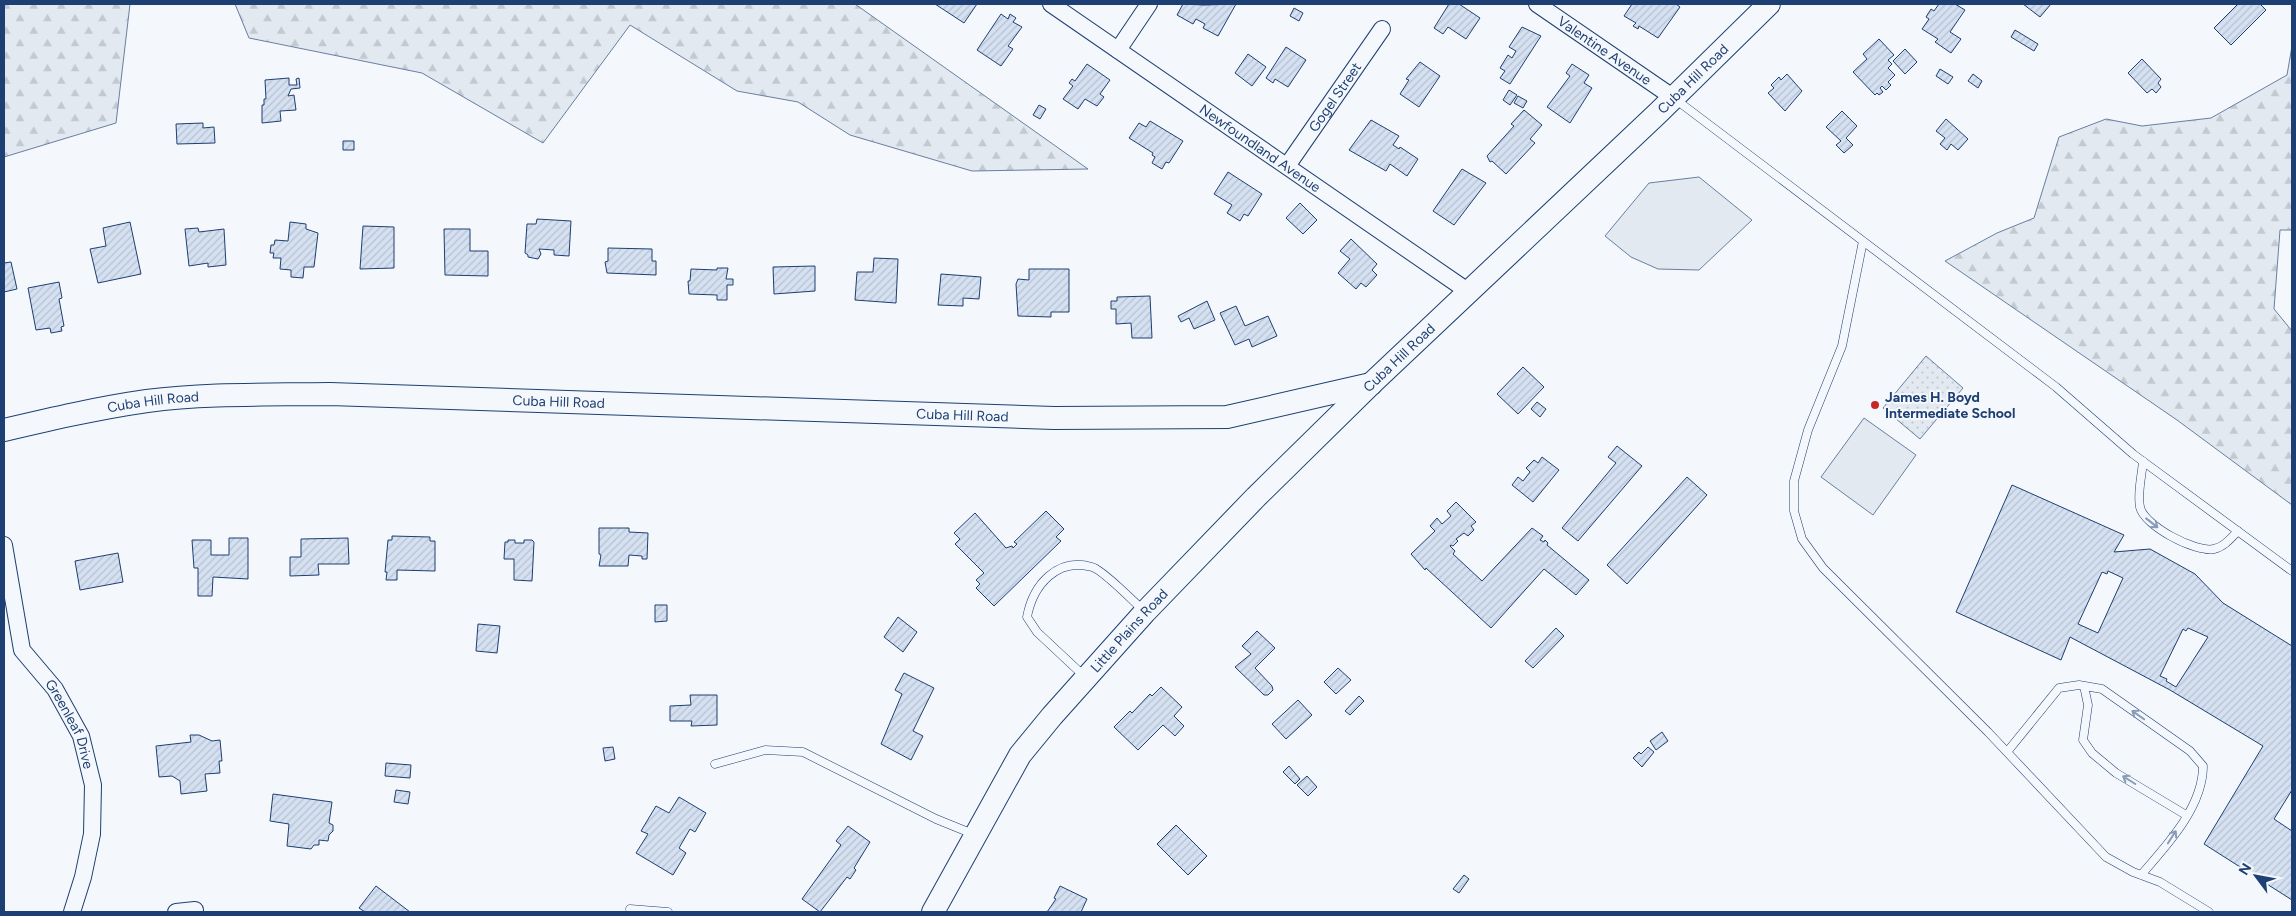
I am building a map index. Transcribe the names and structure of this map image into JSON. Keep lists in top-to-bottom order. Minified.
{"streets":{"main road":["Cuba Hill Road","Little Plains Road"],"street":["Valentine Avenue","Gogel Street","Newfoundland Avenue","Greenleaf Drive"]},"crossings":[["Valentine Avenue","Cuba Hill Road"],["Cuba Hill Road","Newfoundland Avenue"],["Cuba Hill Road","Little Plains Road"],["Gogel Street","Newfoundland Avenue"]],"places":["James H. Boyd Intermediate School"],"north":"top left"}
